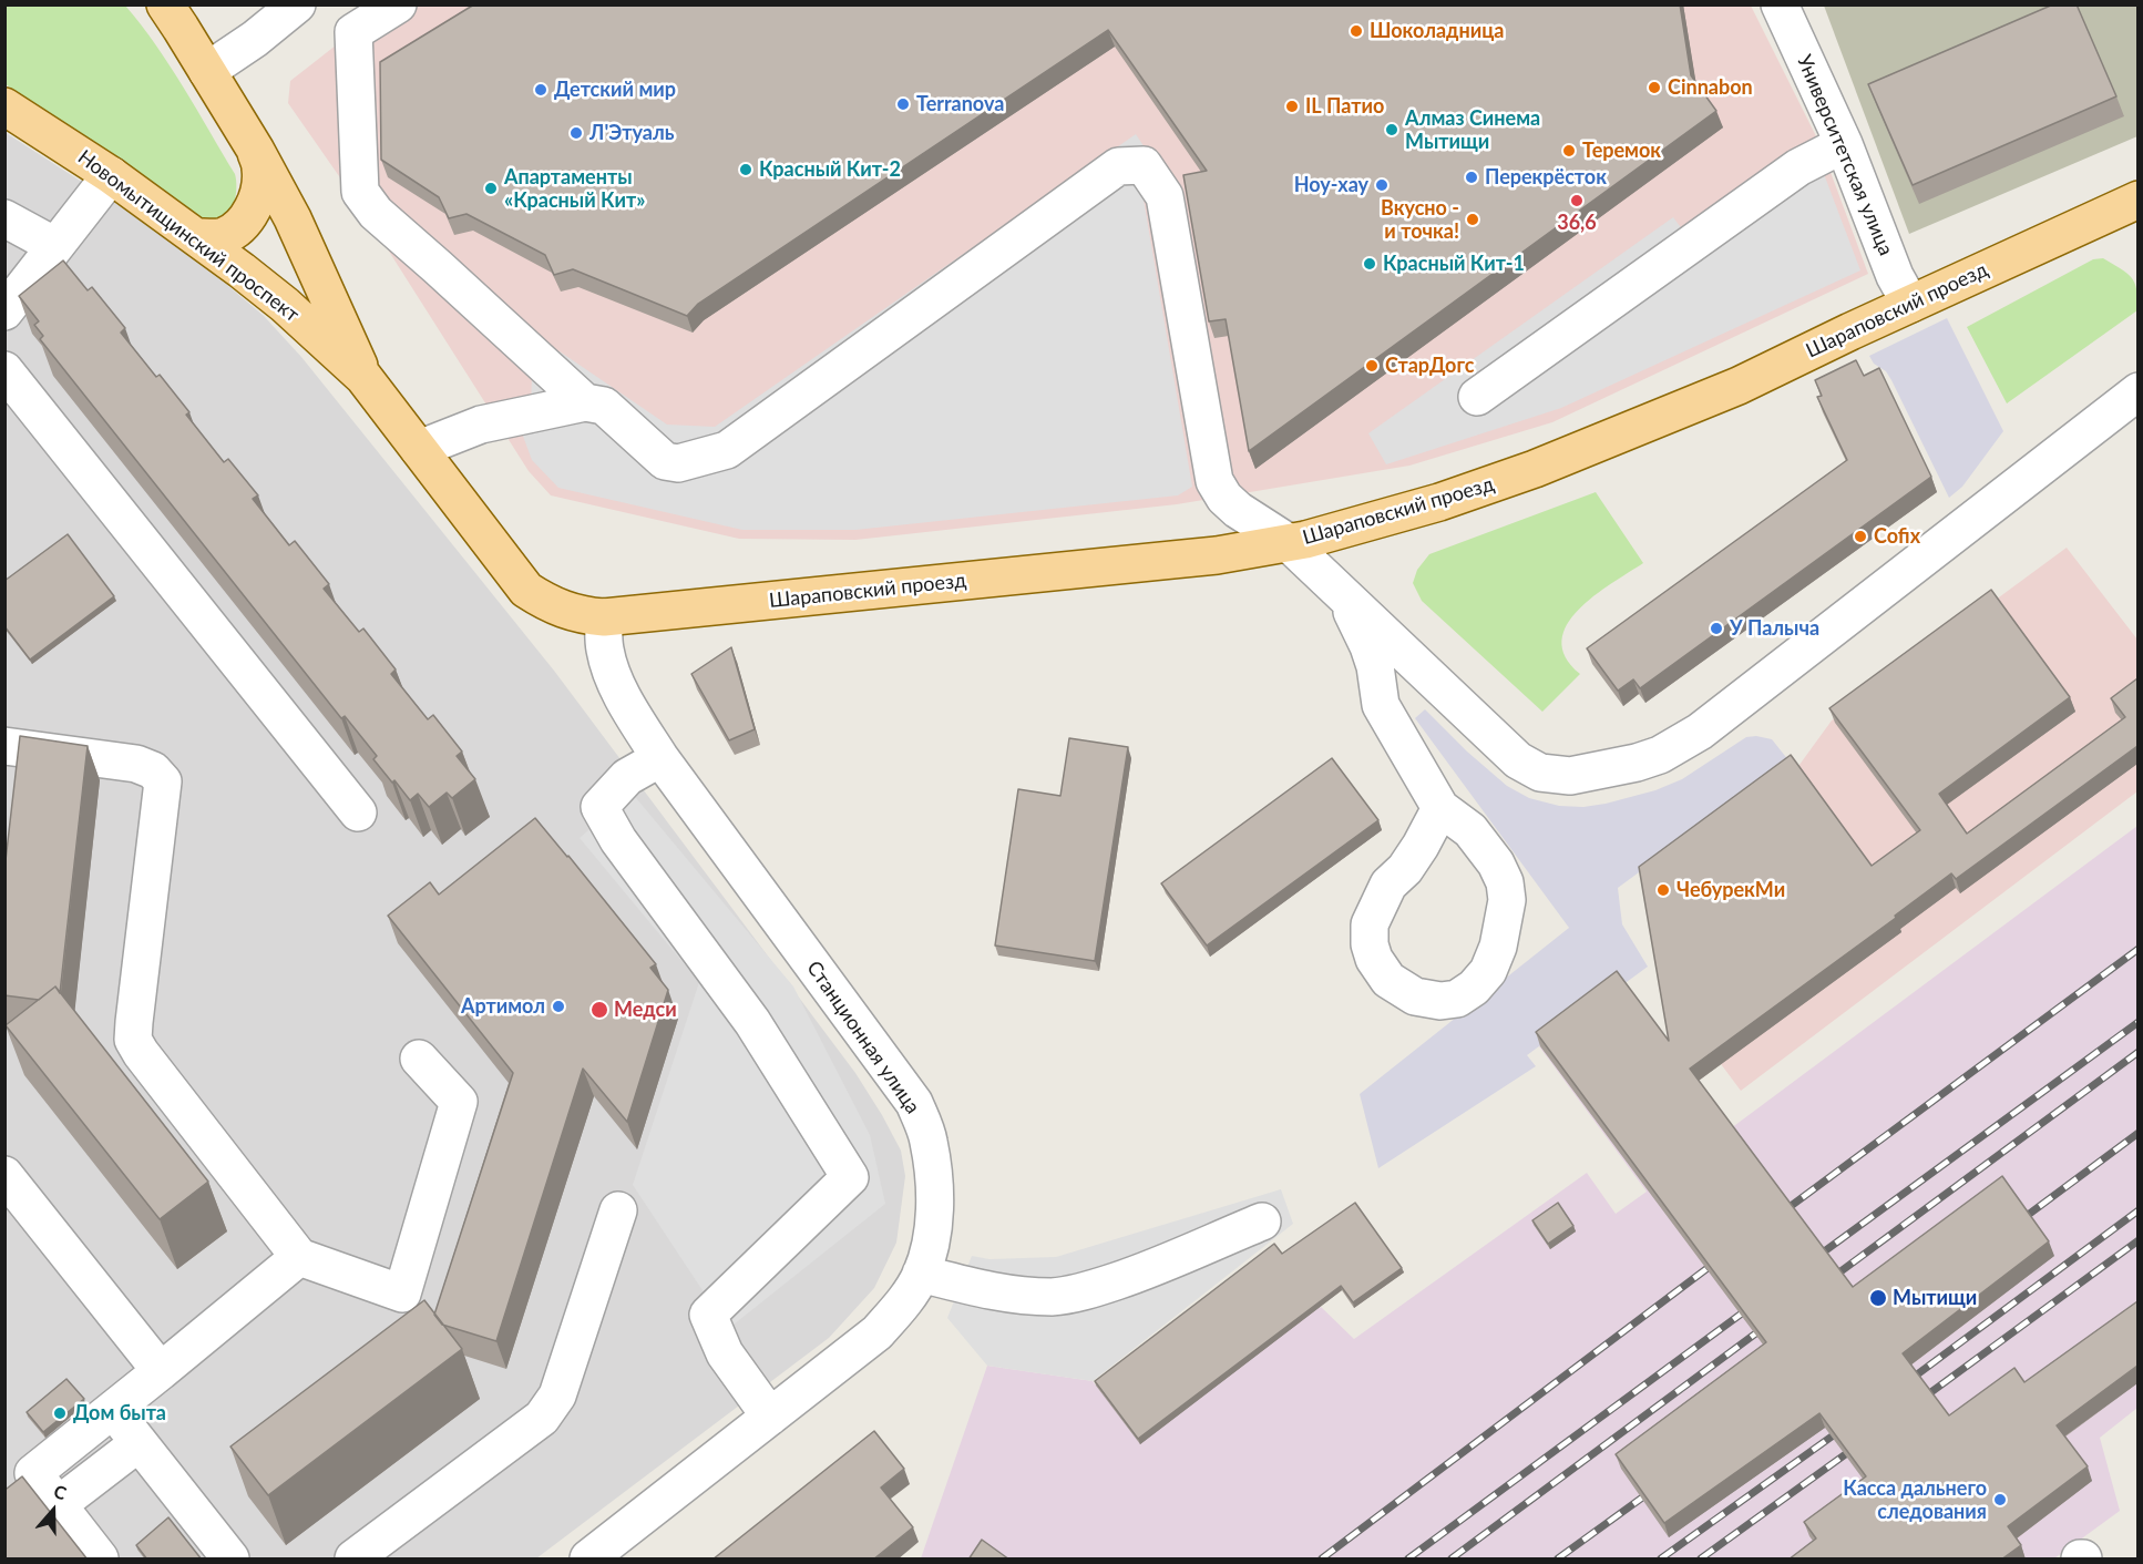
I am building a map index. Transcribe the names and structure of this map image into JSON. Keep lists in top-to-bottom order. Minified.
{"streets":{"main road":["Новомытищинский проспект","Шараповский проезд"],"street":["Университетская улица","Станционная улица"]},"crossings":[["Университетская улица","Шараповский проезд"],["Новомытищинский проспект","Шараповский проезд"],["Новомытищинский проспект","Станционная улица"],["Шараповский проезд","Станционная улица"]],"places":["Шоколадница","Cinnabon","Детский мир","Terranova","IL Патио","Алмаз Синема Мытищи","Л'Этуаль","Теремок","Красный Кит-2","Перекрёсток","Ноу-хау","Апартаменты «Красный Кит»","36,6","Вкусно - и точка!","Красный Кит-1","СтарДогс","Cofix","У Палыча","ЧебурекМи","Артимол","Медси","Мытищи","Дом быта","Касса дальнего следования"],"north":"top"}
